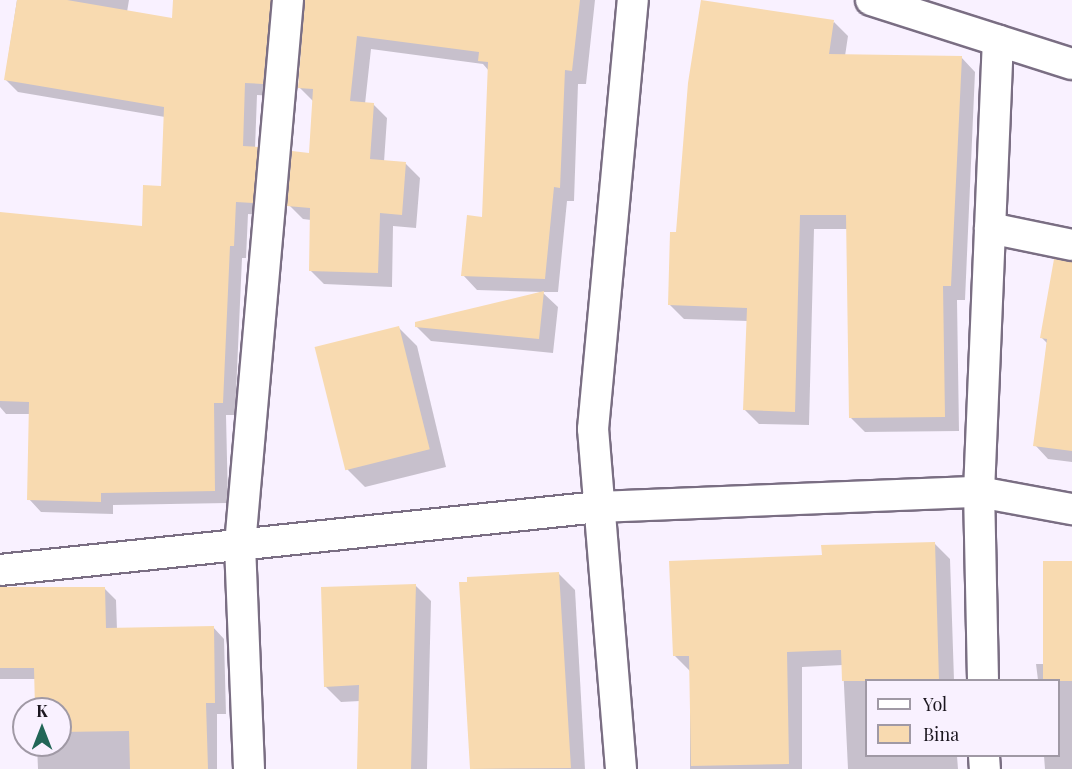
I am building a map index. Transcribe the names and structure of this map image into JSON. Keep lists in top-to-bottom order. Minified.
{"legend":["Yol","Bina"],"north":"top"}
